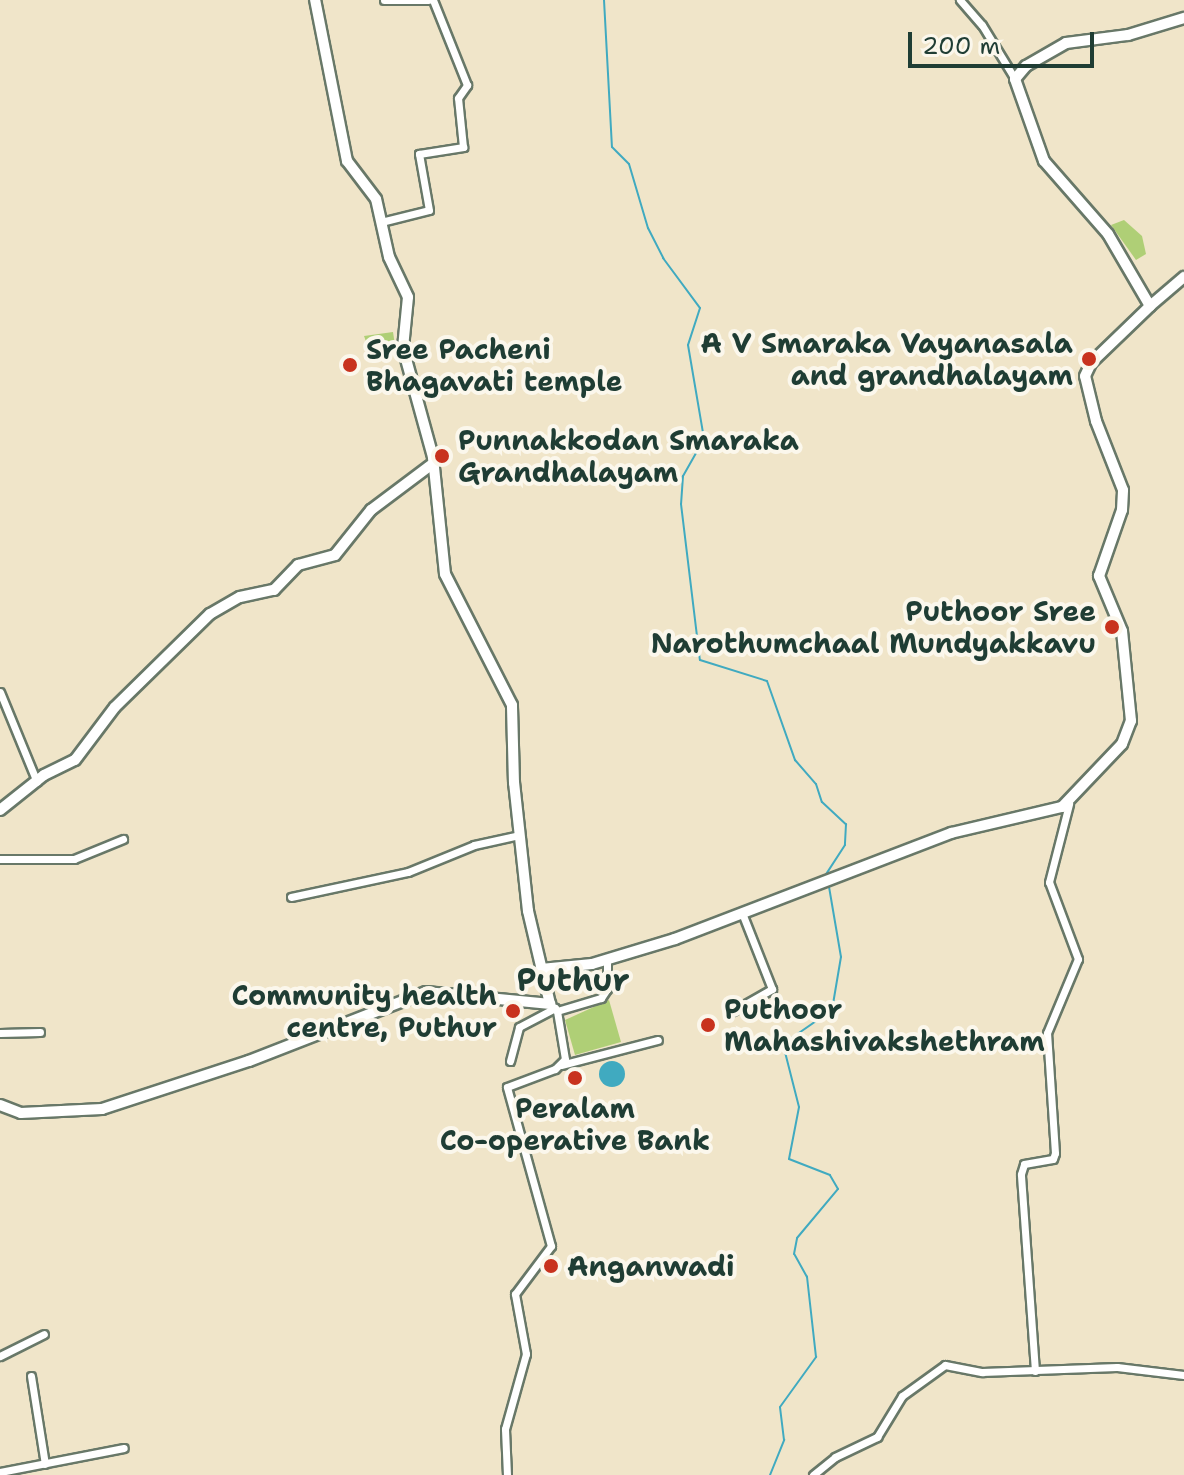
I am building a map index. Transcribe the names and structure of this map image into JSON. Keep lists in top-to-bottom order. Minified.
{"districts":["Puthur"],"places":["A V Smaraka Vayanasala and grandhalayam","Sree Pacheni Bhagavati temple","Punnakkodan Smaraka Grandhalayam","Puthoor Sree Narothumchaal Mundyakkavu","Community health centre, Puthur","Puthoor Mahashivakshethram","Peralam Co-operative Bank","Anganwadi"],"scale_bar":"200 m"}
